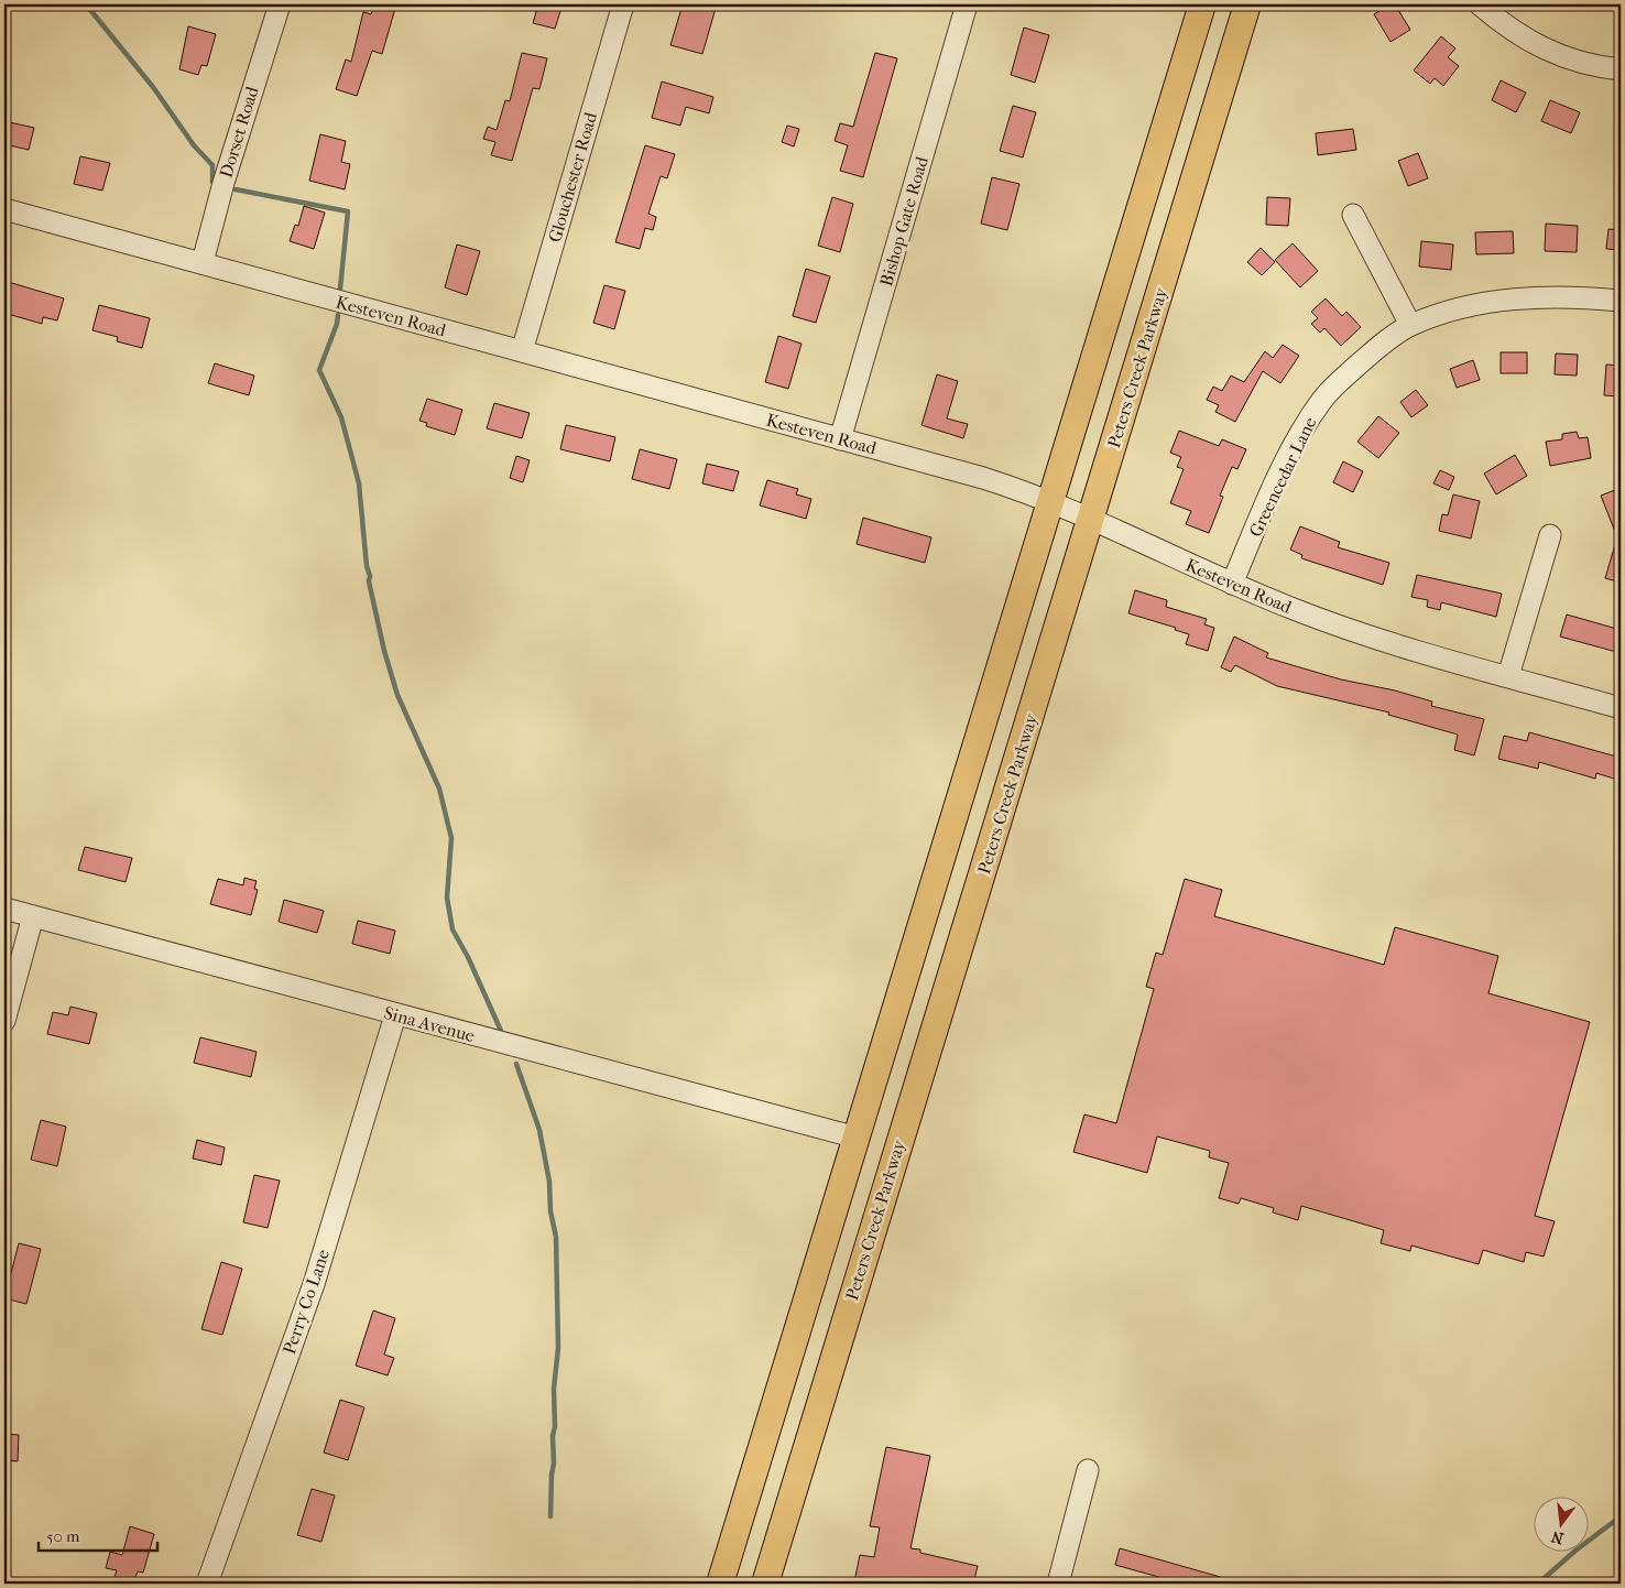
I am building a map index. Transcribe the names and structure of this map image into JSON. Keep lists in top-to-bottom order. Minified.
{"streets":{"main road":["Peters Creek Parkway"],"street":["Dorset Road","Glouchester Road","Bishop Gate Road","Kesteven Road","Greencedar Lane","Sina Avenue","Perry Co Lane"]},"crossings":[["Dorset Road","Kesteven Road"],["Glouchester Road","Kesteven Road"],["Bishop Gate Road","Kesteven Road"],["Kesteven Road","Peters Creek Parkway"],["Kesteven Road","Greencedar Lane"],["Sina Avenue","Perry Co Lane"]],"scale_bar":"50 m","north":"bottom"}
